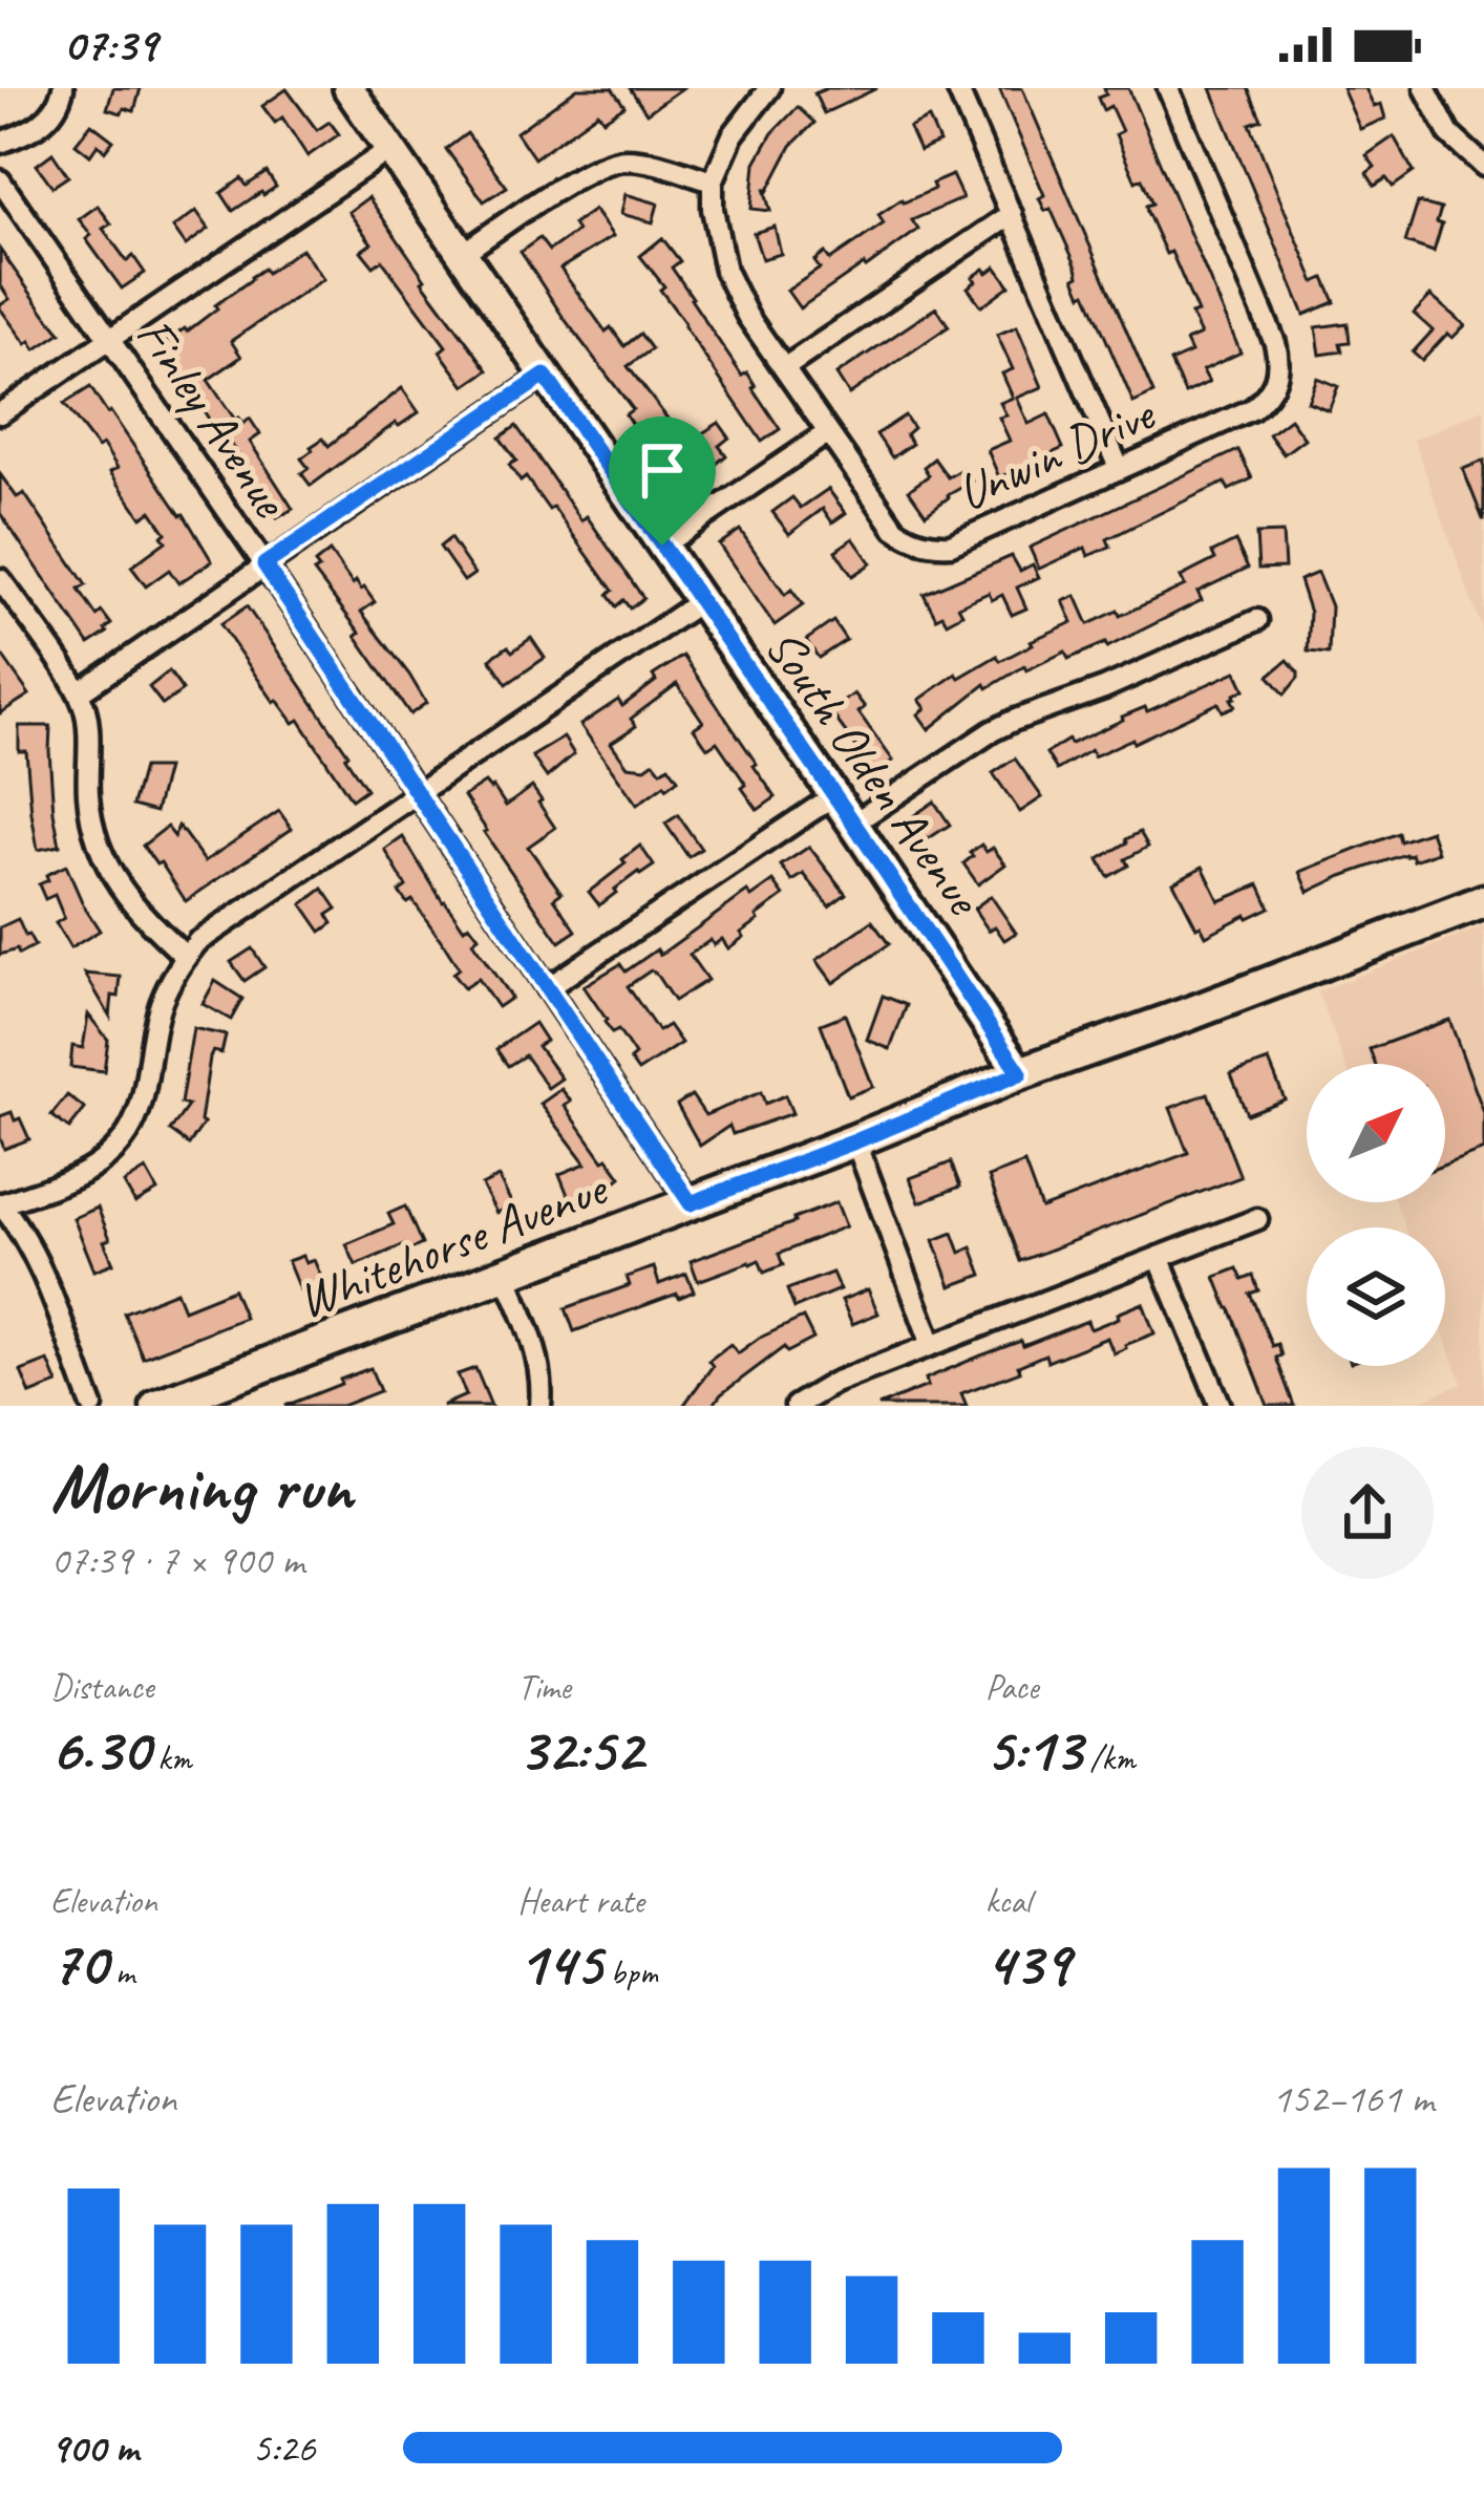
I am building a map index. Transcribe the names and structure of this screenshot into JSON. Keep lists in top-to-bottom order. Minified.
{"streets":{"main road":["South Olden Avenue","Whitehorse Avenue"],"street":["Finley Avenue","Unwin Drive"]},"crossings":[["Finley Avenue","Whitehorse Avenue"],["South Olden Avenue","Whitehorse Avenue"]],"north":"top right","page":{"status":"07:39","heading":["Morning run","07:39 · 7 × 900 m"],"stats":[["Distance","6.30 km"],["Time","32:52"],["Pace","5:13 /km"],["Elevation","70 m"],["Heart rate","145 bpm"],["kcal","439"]],"chart":["Elevation","152–161 m"],"list":[{"name":"900 m","note":"5:26"}]}}
